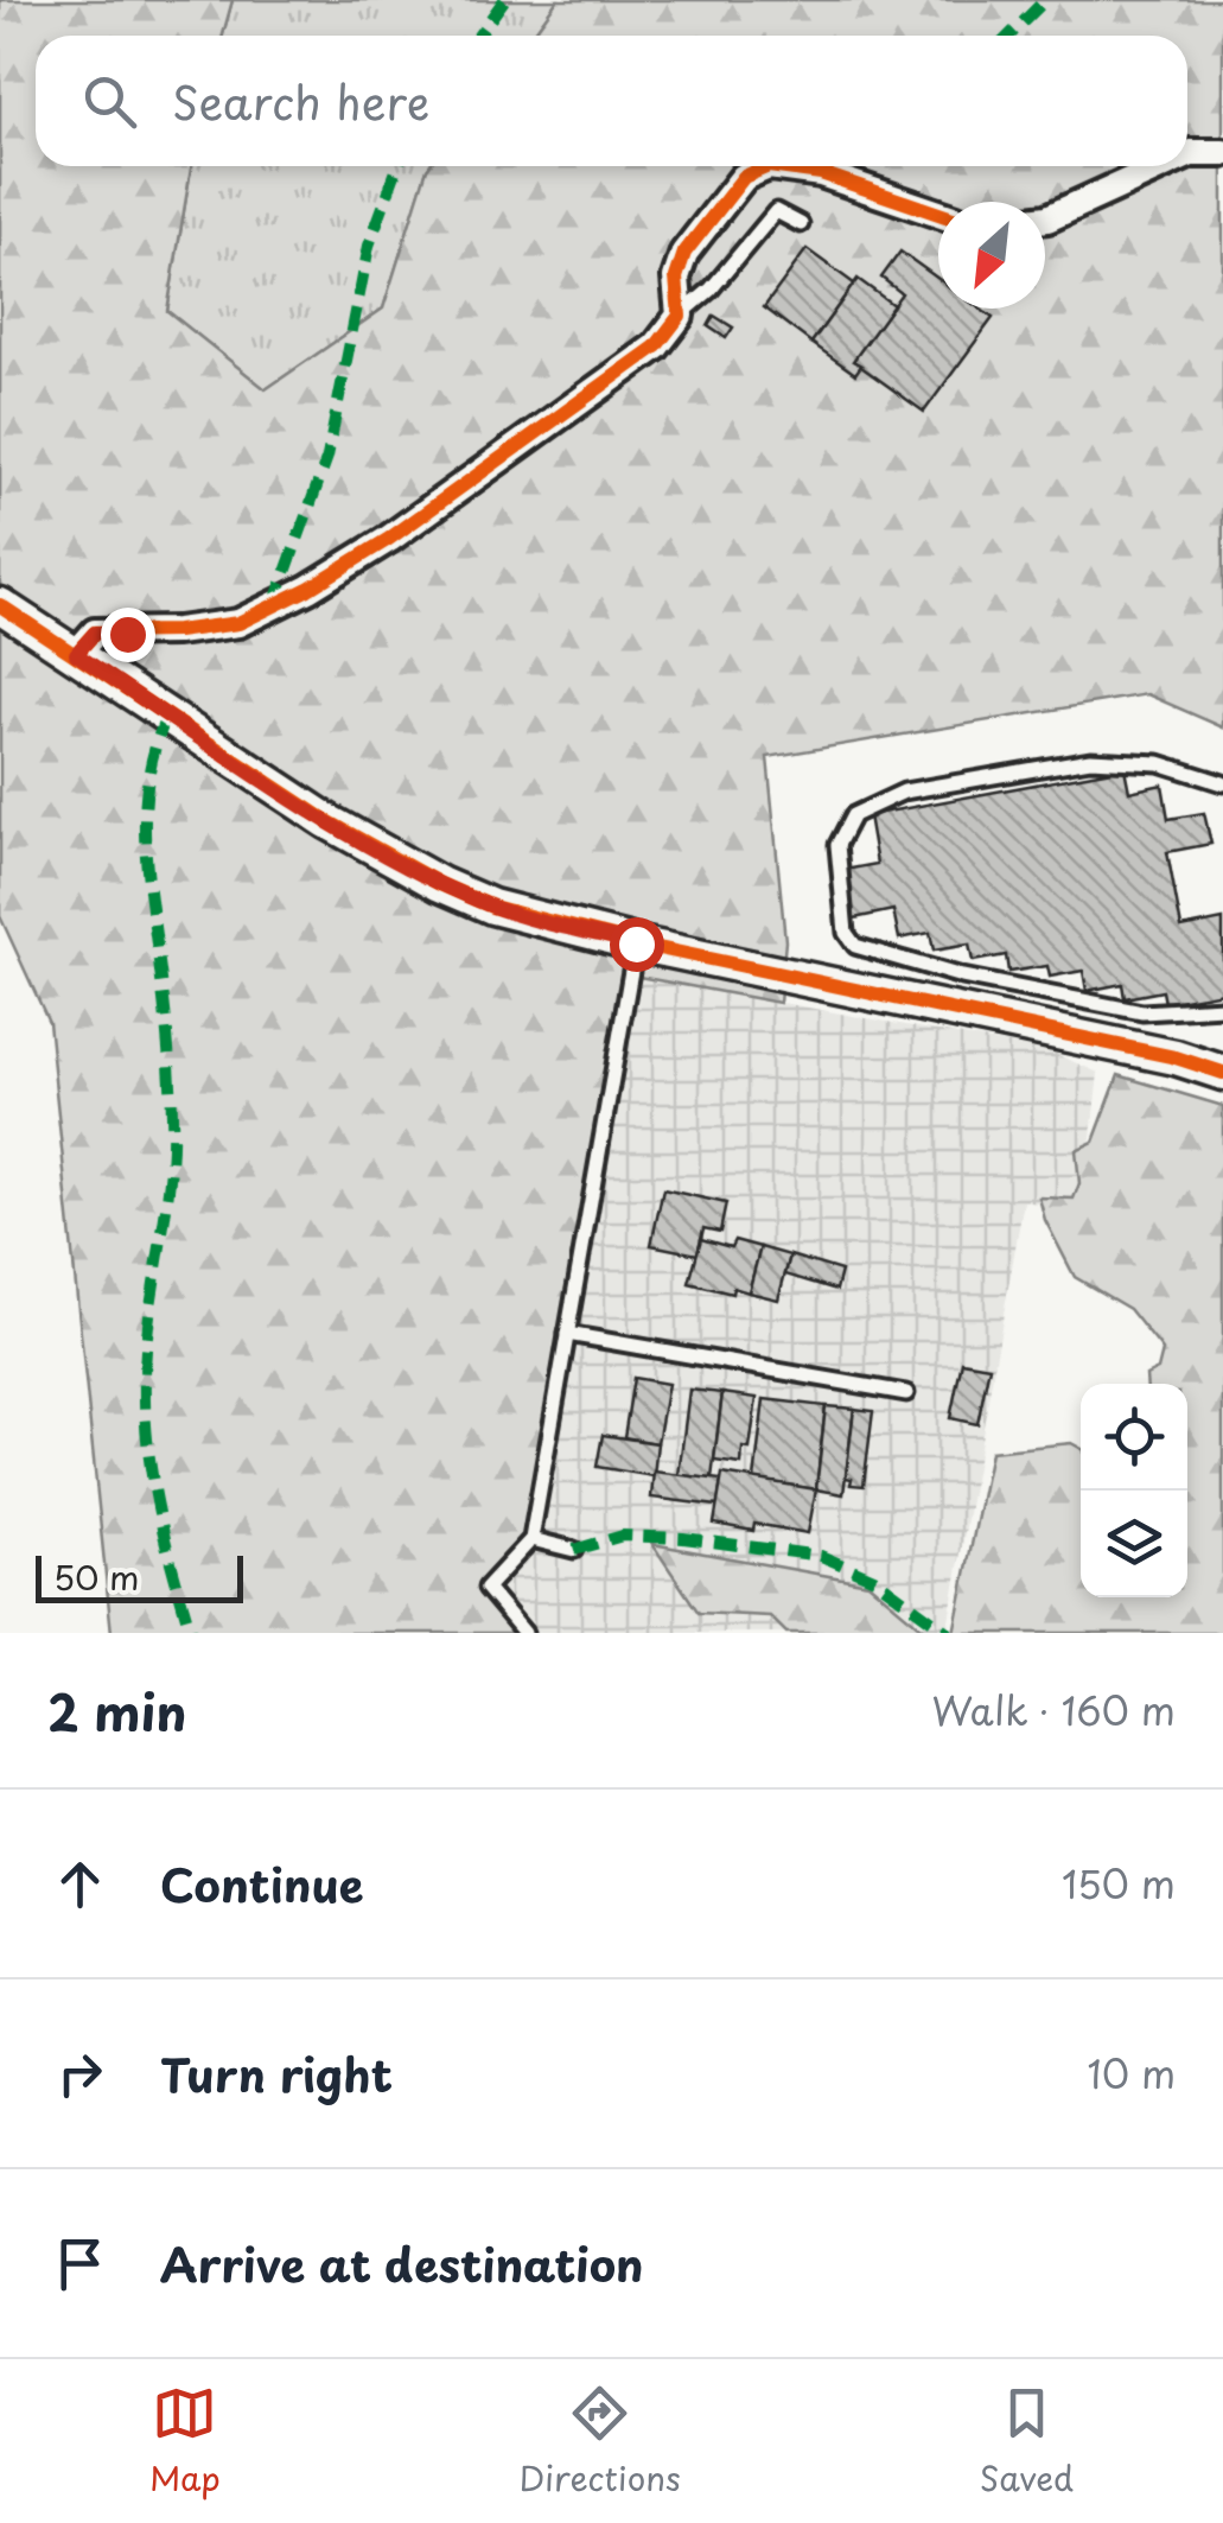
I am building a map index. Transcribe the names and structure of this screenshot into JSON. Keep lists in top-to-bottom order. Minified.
{"scale_bar":"50 m","north":"bottom left","page":{"search":"Search here","scale":"50 m","heading":["2 min","Walk · 160 m"],"list":[["Continue","150 m"],["Turn right","10 m"],"Arrive at destination"],"nav":["Map","Directions","Saved"]}}
